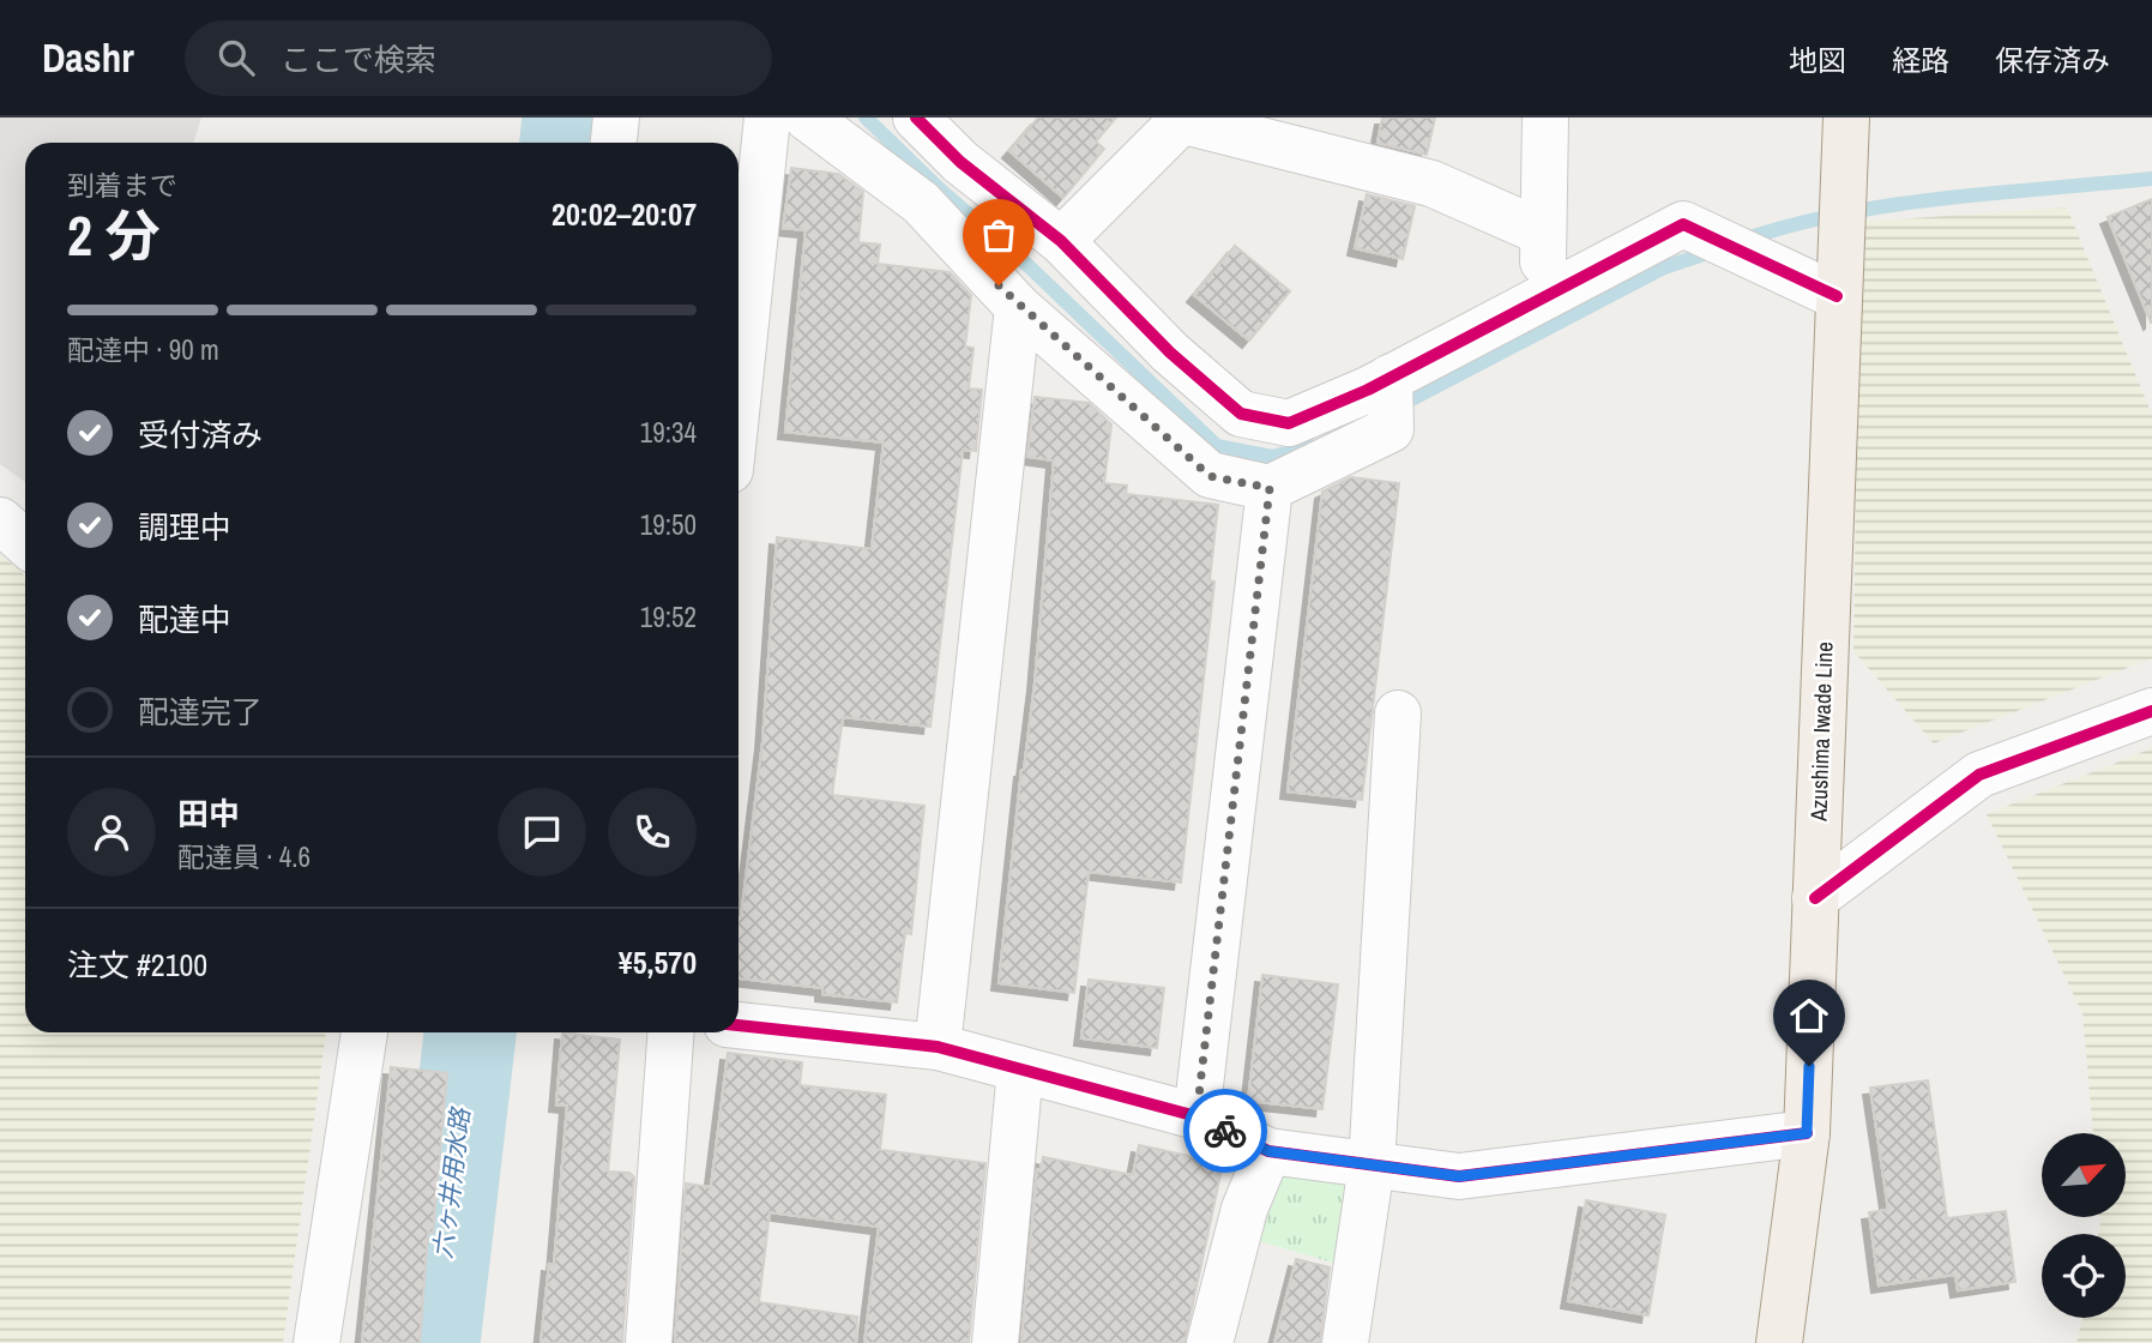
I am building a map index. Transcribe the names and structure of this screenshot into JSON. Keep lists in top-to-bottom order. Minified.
{"streets":{"main road":["Azushima Iwade Line"]},"water":["六ヶ井用水路"],"north":"top right","page":{"header":"Dashr","search":"ここで検索","nav":["地図","経路","保存済み"],"heading":["2 分","到着まで","20:02–20:07"],"panel":["田中","配達員 · 4.6","注文 #2100","¥5,570"],"bar":"配達中 · 90 m","list":[["受付済み","19:34"],["調理中","19:50"],["配達中","19:52"],"配達完了"]}}
